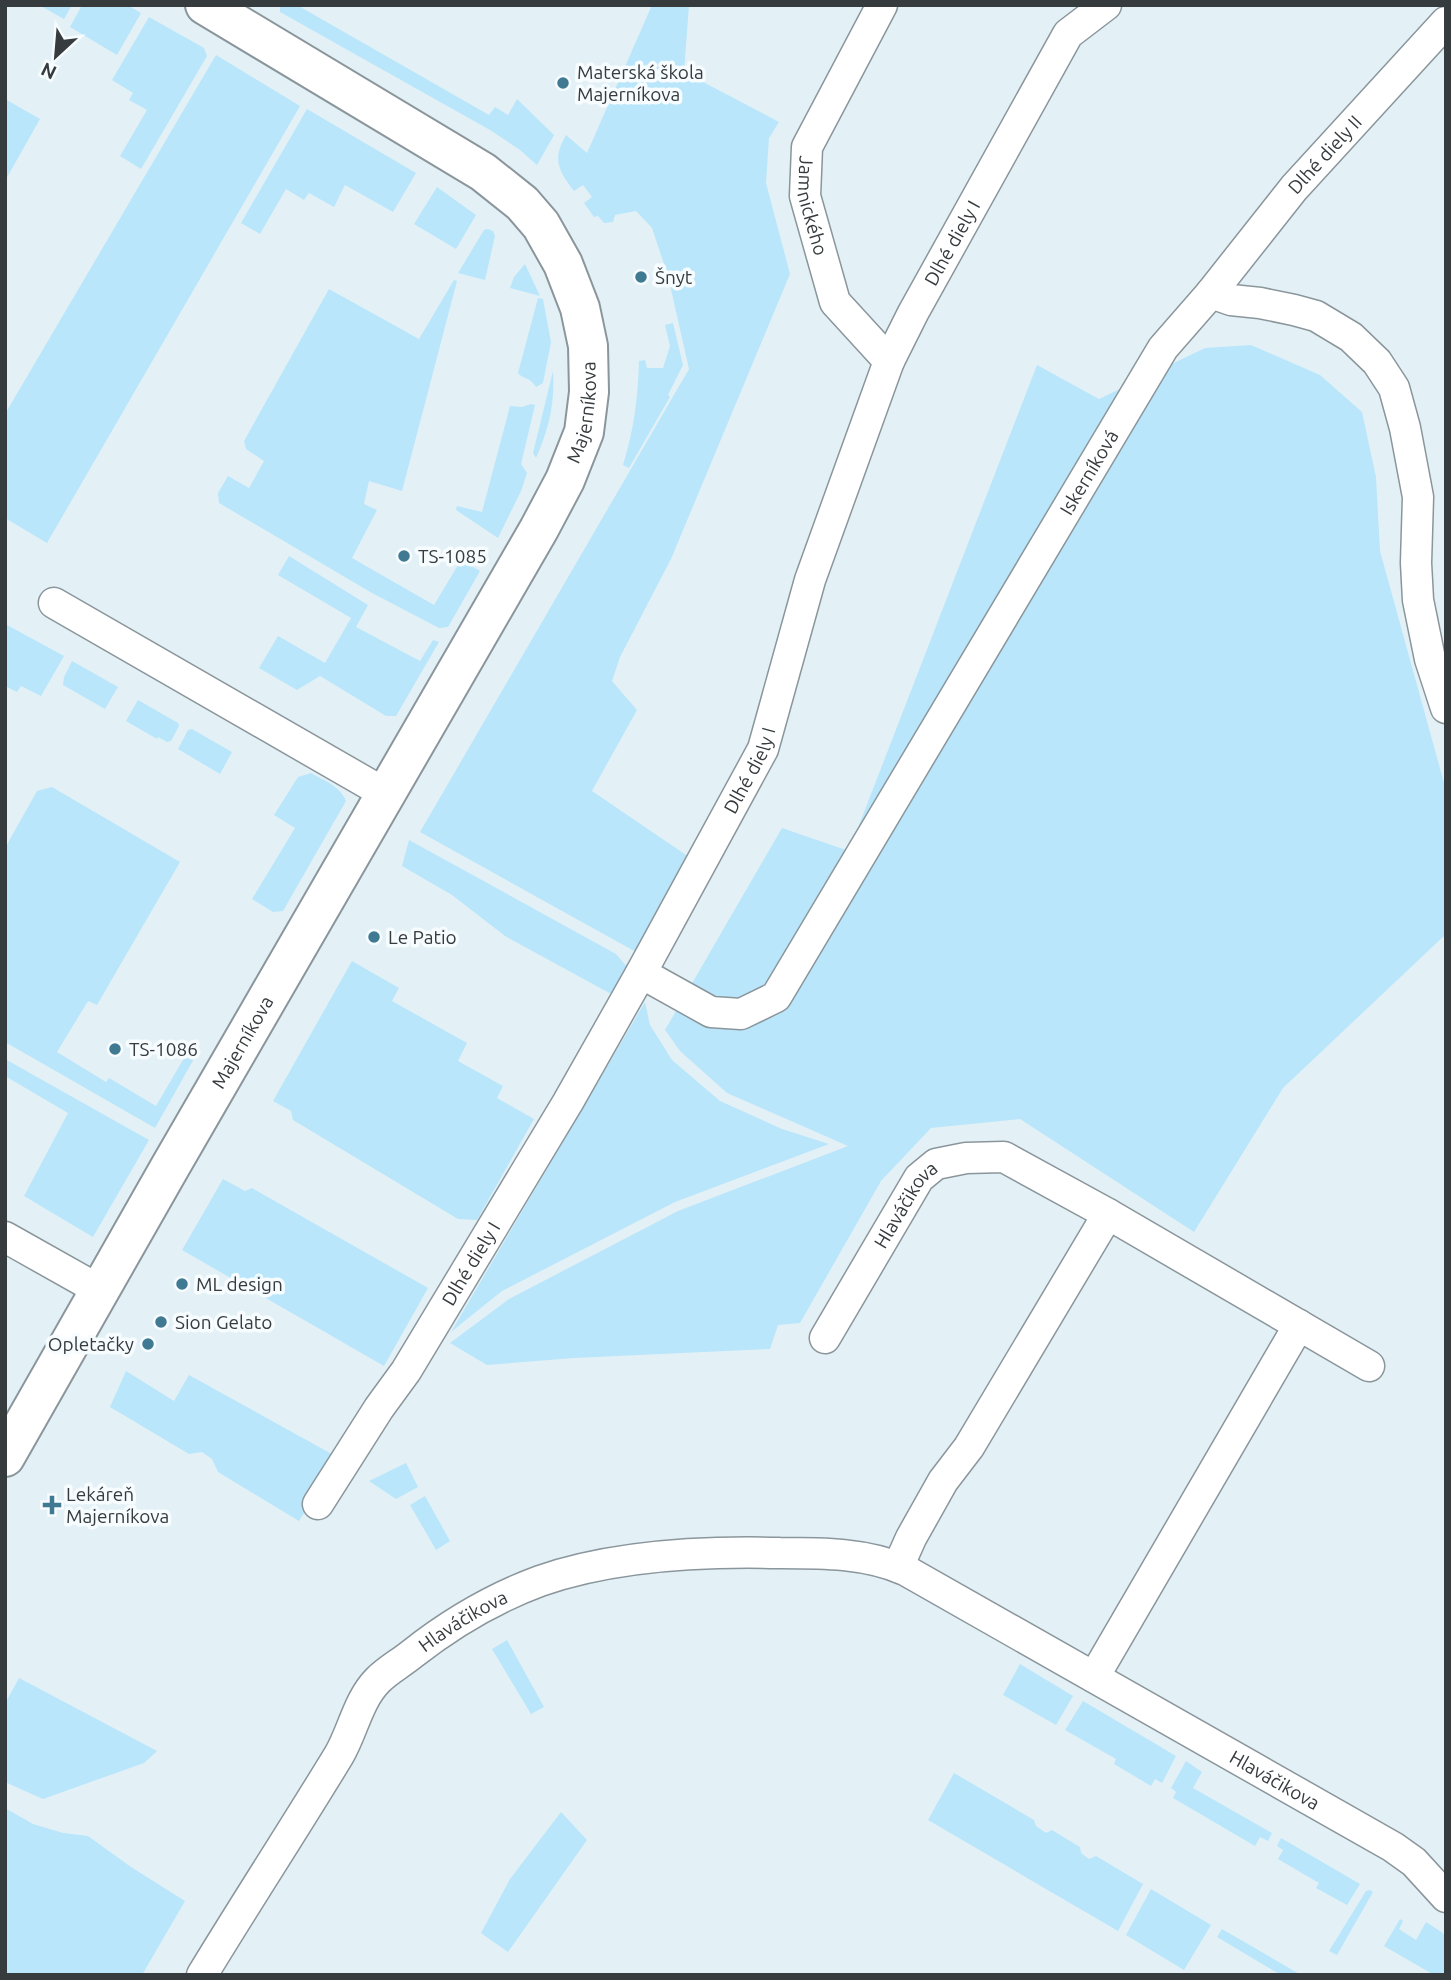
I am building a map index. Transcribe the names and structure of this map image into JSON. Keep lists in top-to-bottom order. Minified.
{"streets":{"street":["Dlhé diely II","Jamnického","Dlhé diely I","Majerníkova","Iskerníková","Hlaváčikova"]},"crossings":[["Dlhé diely II","Iskerníková"],["Jamnického","Dlhé diely I"],["Dlhé diely I","Iskerníková"]],"places":{"other":["Materská škola Majerníkova","Šnyt","TS-1085","Le Patio","TS-1086","ML design","Sion Gelato","Opletačky"],"health":["Lekáreň Majerníkova"]},"north":"bottom left"}
